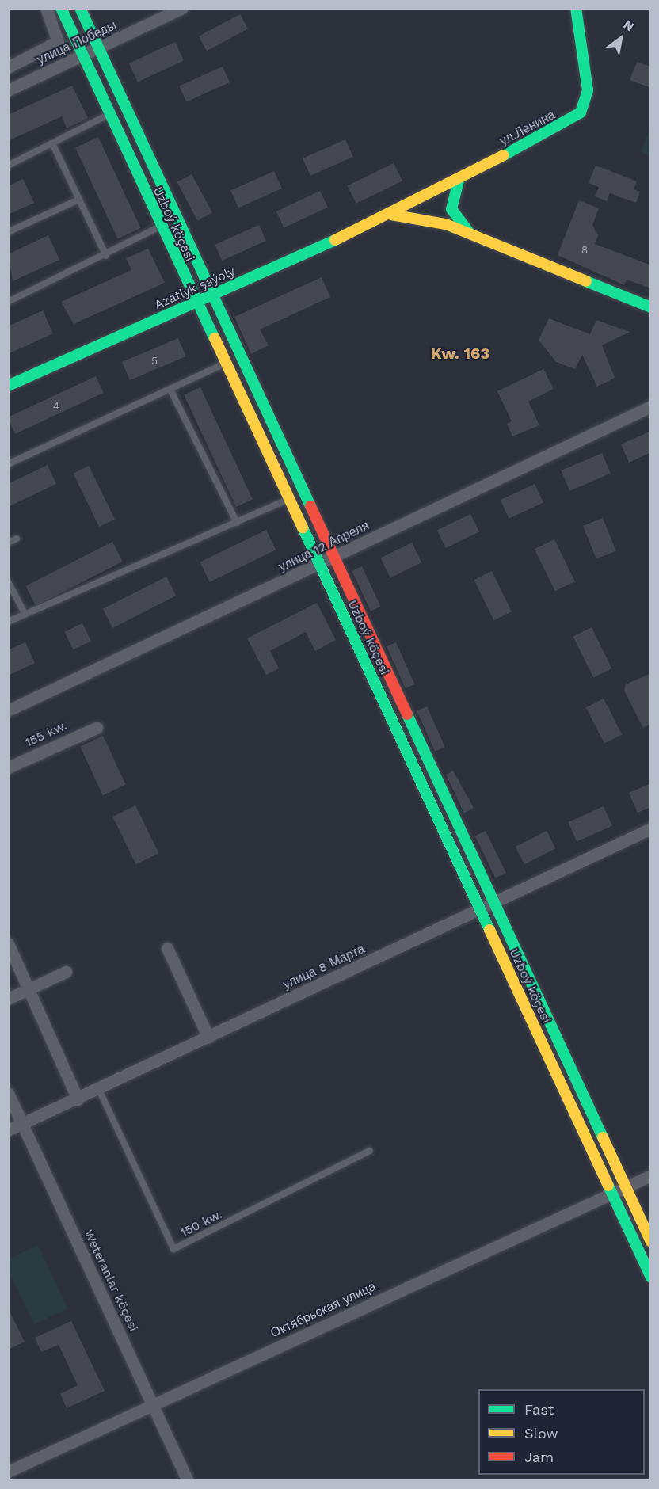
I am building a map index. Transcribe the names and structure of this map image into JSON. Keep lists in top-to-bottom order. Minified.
{"streets":{"street":["улица Победы","ул.Ленина","Uzboý köçesi","Azatlyk şaýoly","улица 12 Апреля","155 kw.","улица 8 Марта","Weteranlar köçesi","Октябрьская улица"],"lane":["150 kw."]},"crossings":[["улица Победы","Uzboý köçesi"],["ул.Ленина","Azatlyk şaýoly"],["Uzboý köçesi","Azatlyk şaýoly"],["Uzboý köçesi","улица 12 Апреля"],["Uzboý köçesi","улица 8 Марта"],["Uzboý köçesi","Октябрьская улица"],["улица 8 Марта","150 kw."],["улица 8 Марта","Weteranlar köçesi"],["Weteranlar köçesi","Октябрьская улица"]],"districts":["Kw. 163"],"house_numbers":["8","5","4"],"legend":["Fast","Slow","Jam"],"north":"top right"}
